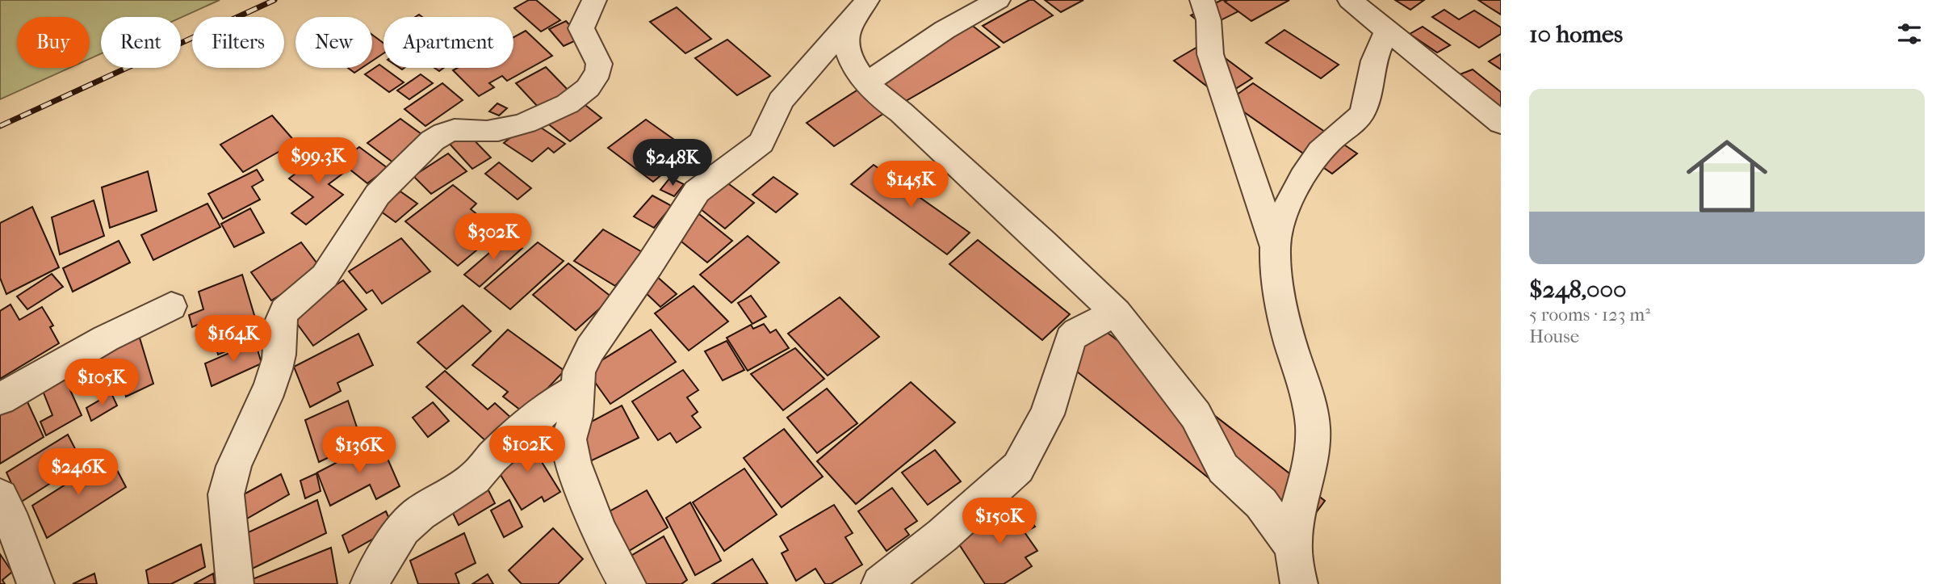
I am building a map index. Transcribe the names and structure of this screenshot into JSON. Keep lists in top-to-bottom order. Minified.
{"page":{"heading":"10 homes","chip":["Buy","Rent","Filters","New","Apartment"],"list":[{"name":"$248,000","note":"5 rooms · 123 m² · House"}],"price":["$99.3K","$248K","$145K","$302K","$164K","$105K","$102K","$136K","$246K","$150K"]}}
